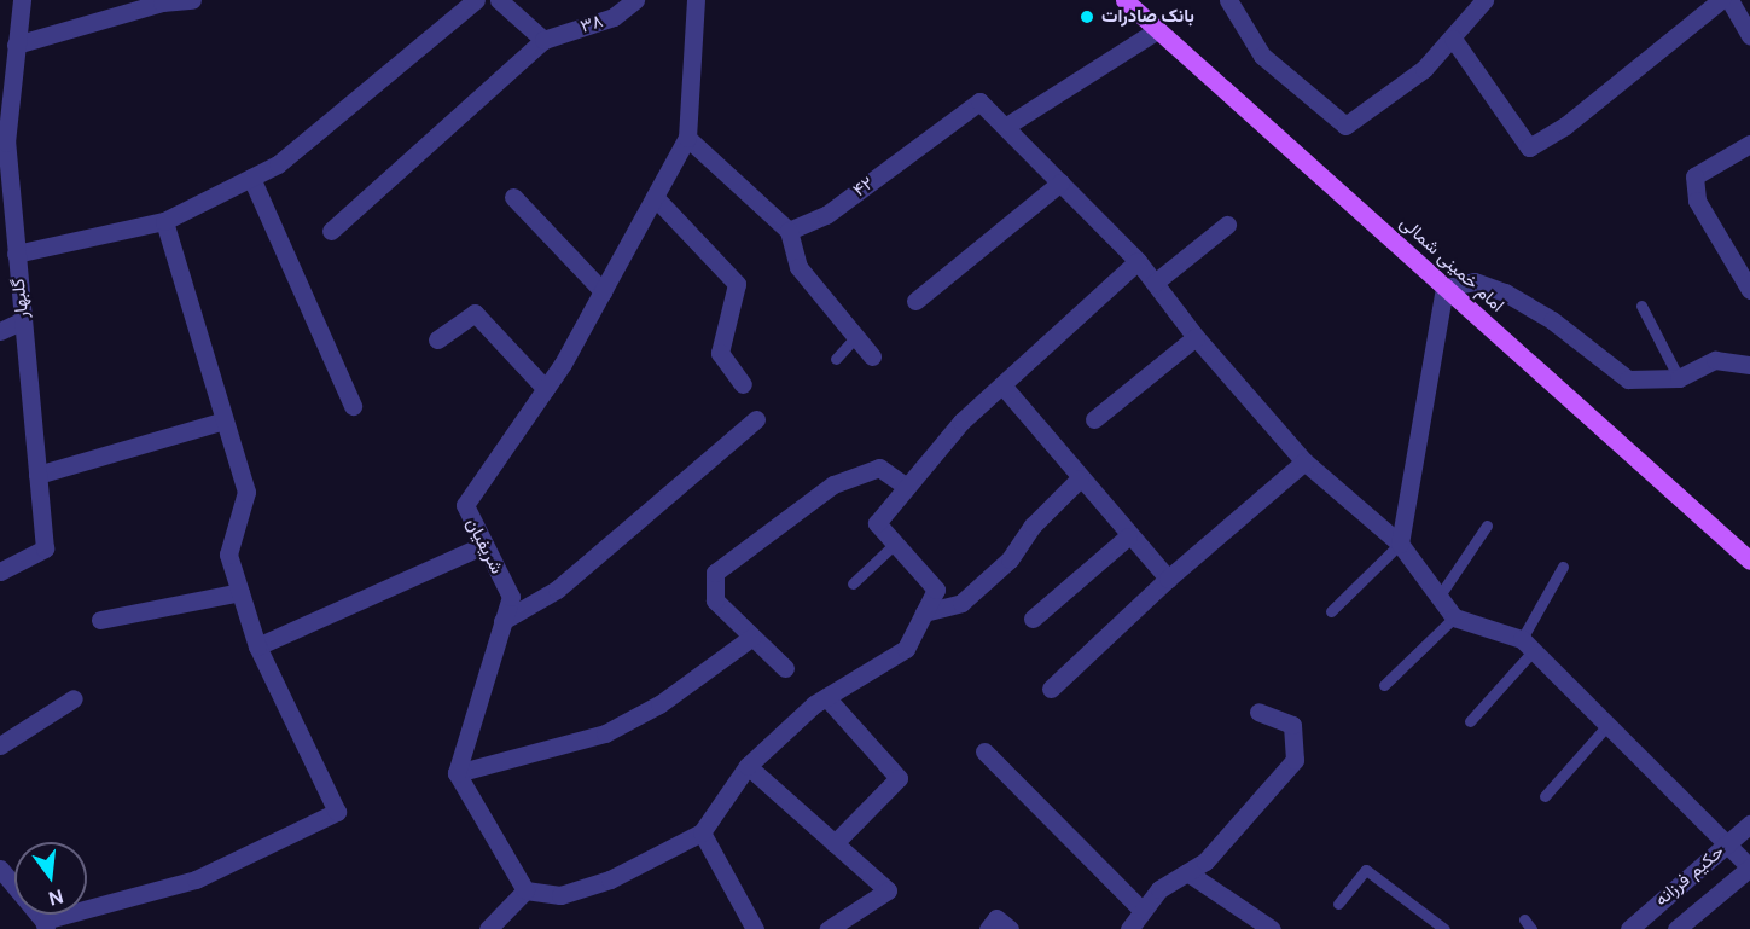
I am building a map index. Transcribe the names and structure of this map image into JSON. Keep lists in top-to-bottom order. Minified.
{"streets":{"main road":["امام خمینی شمالی"],"street":["۳۸","۴۲","گلبهار","شریفیان","حکیم فرزانه"]},"places":["بانک صادرات"],"north":"bottom"}
